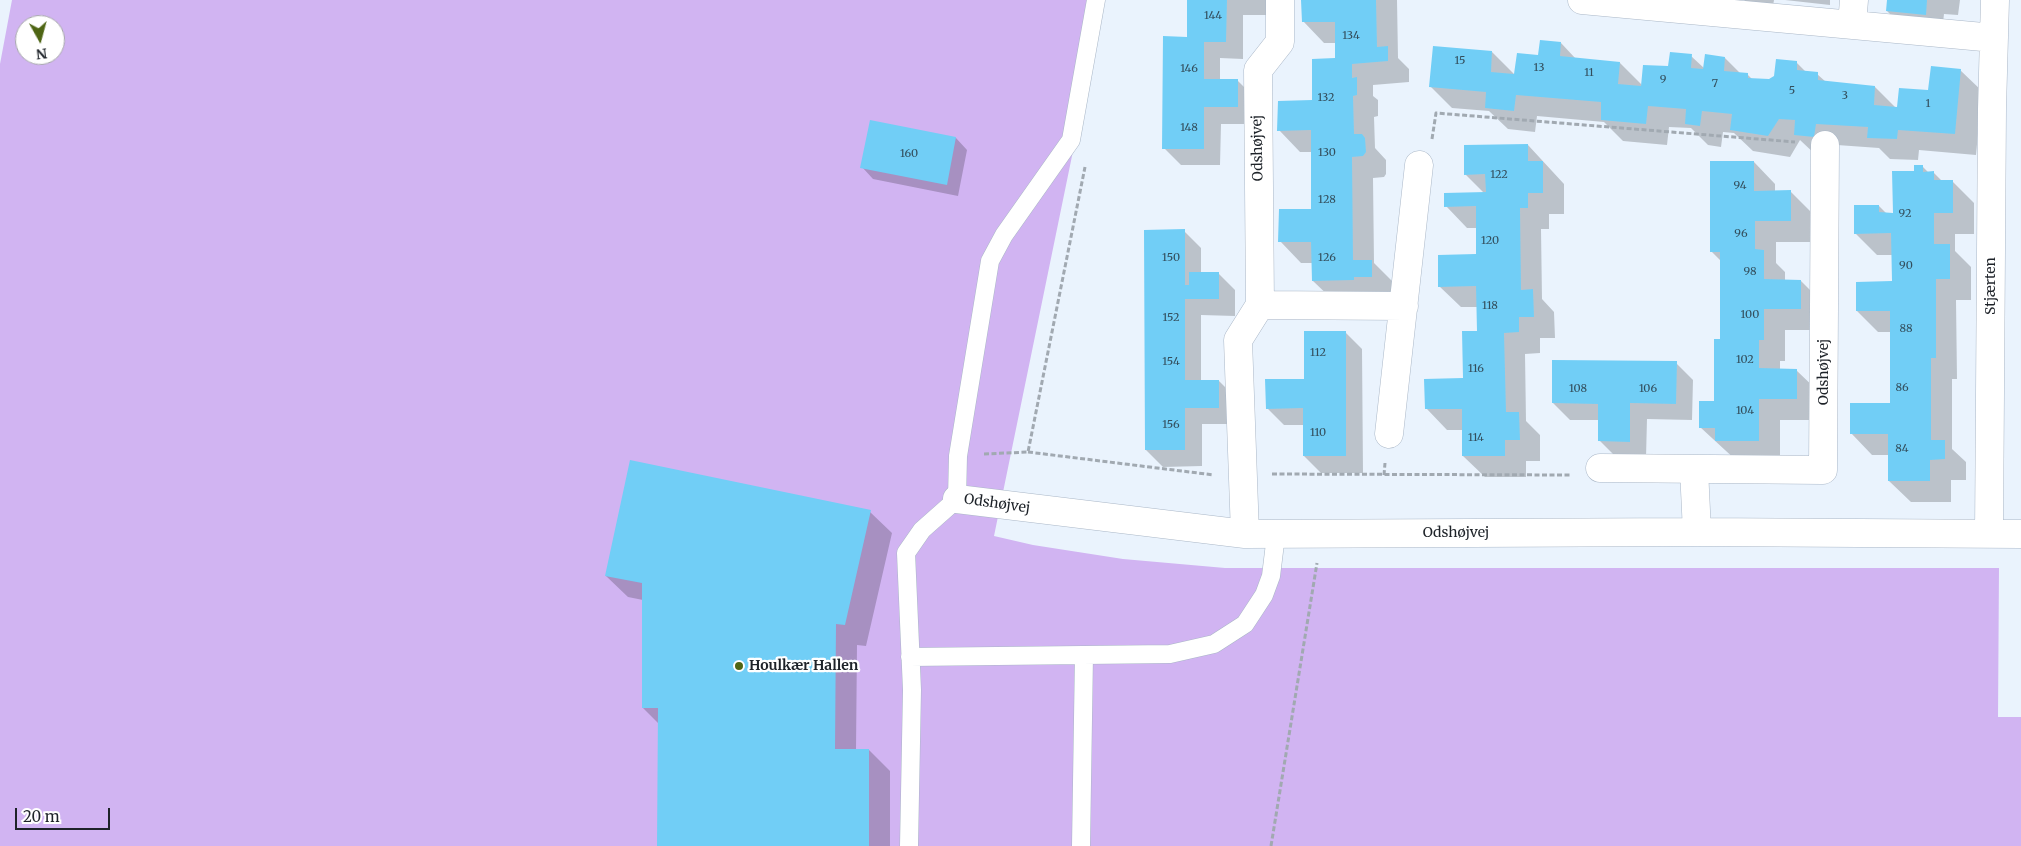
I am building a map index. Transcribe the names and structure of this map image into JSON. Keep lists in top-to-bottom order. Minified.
{"streets":{"street":["Odshøjvej","Stjærten"]},"crossings":[["Odshøjvej","Stjærten"]],"places":["Houlkær Hallen"],"house_numbers":["144","134","15","13","146","11","9","7","5","3","132","1","148","130","160","122","94","128","92","96","120","150","126","90","98","118","100","152","88","112","102","154","116","86","108","106","104","156","110","114","84"],"scale_bar":"20 m","north":"bottom"}
